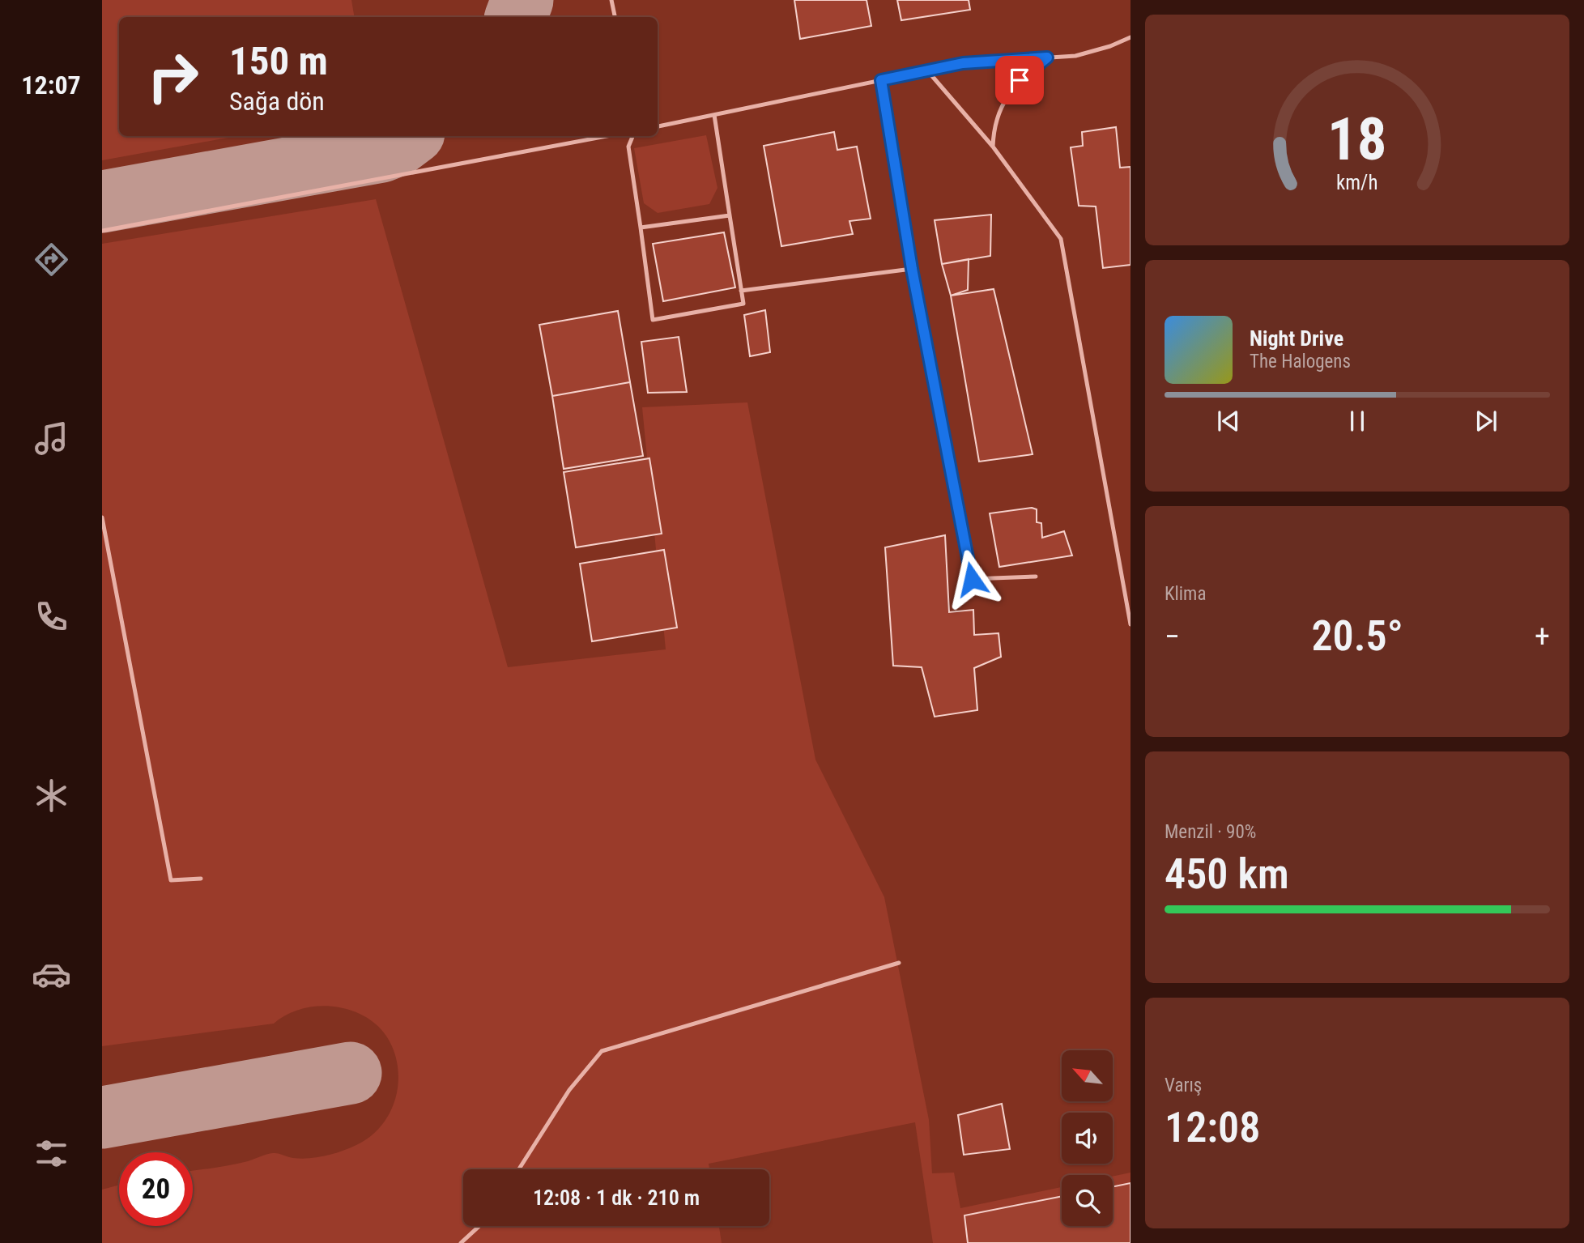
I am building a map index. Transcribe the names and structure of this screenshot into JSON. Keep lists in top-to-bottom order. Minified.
{"north":"top left","page":{"tabs":"12:07","turn":["150 m","Sağa dön"],"song":["Night Drive","The Halogens"],"tile":["Klima",["Menzil · 90%","450 km"],["Varış","12:08"]],"heat":["−","20.5°","+"],"limit":"20","trip":"12:08 · 1 dk · 210 m","gauge":["18","km/h"]}}
